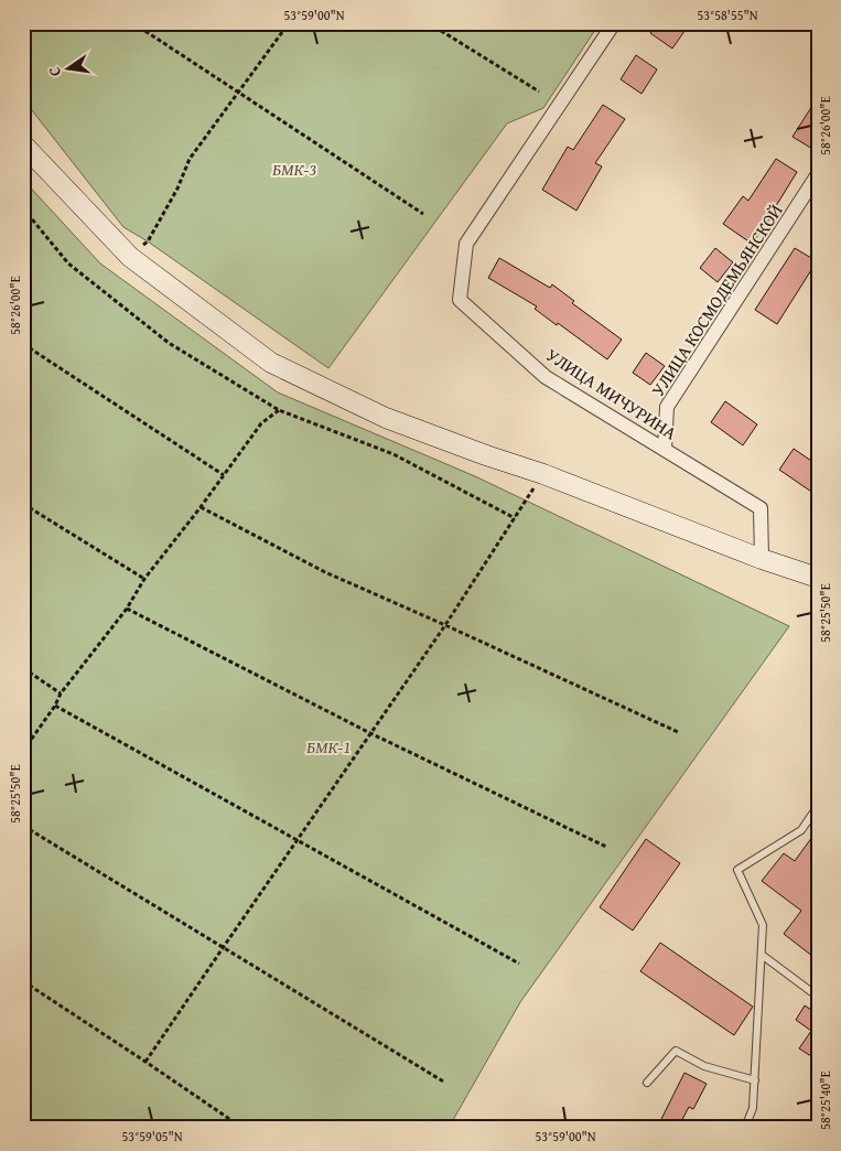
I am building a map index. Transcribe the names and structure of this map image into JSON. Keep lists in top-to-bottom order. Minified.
{"streets":{"street":["УЛИЦА КОСМОДЕМЬЯНСКОЙ","УЛИЦА МИЧУРИНА"]},"crossings":[["УЛИЦА КОСМОДЕМЬЯНСКОЙ","УЛИЦА МИЧУРИНА"]],"parks":["БМК-3","БМК-1"],"north":"left","coordinates":["53°59'00\"N","53°58'55\"N","58°26'00\"E","58°25'50\"E","58°25'40\"E","53°59'05\"N"]}
